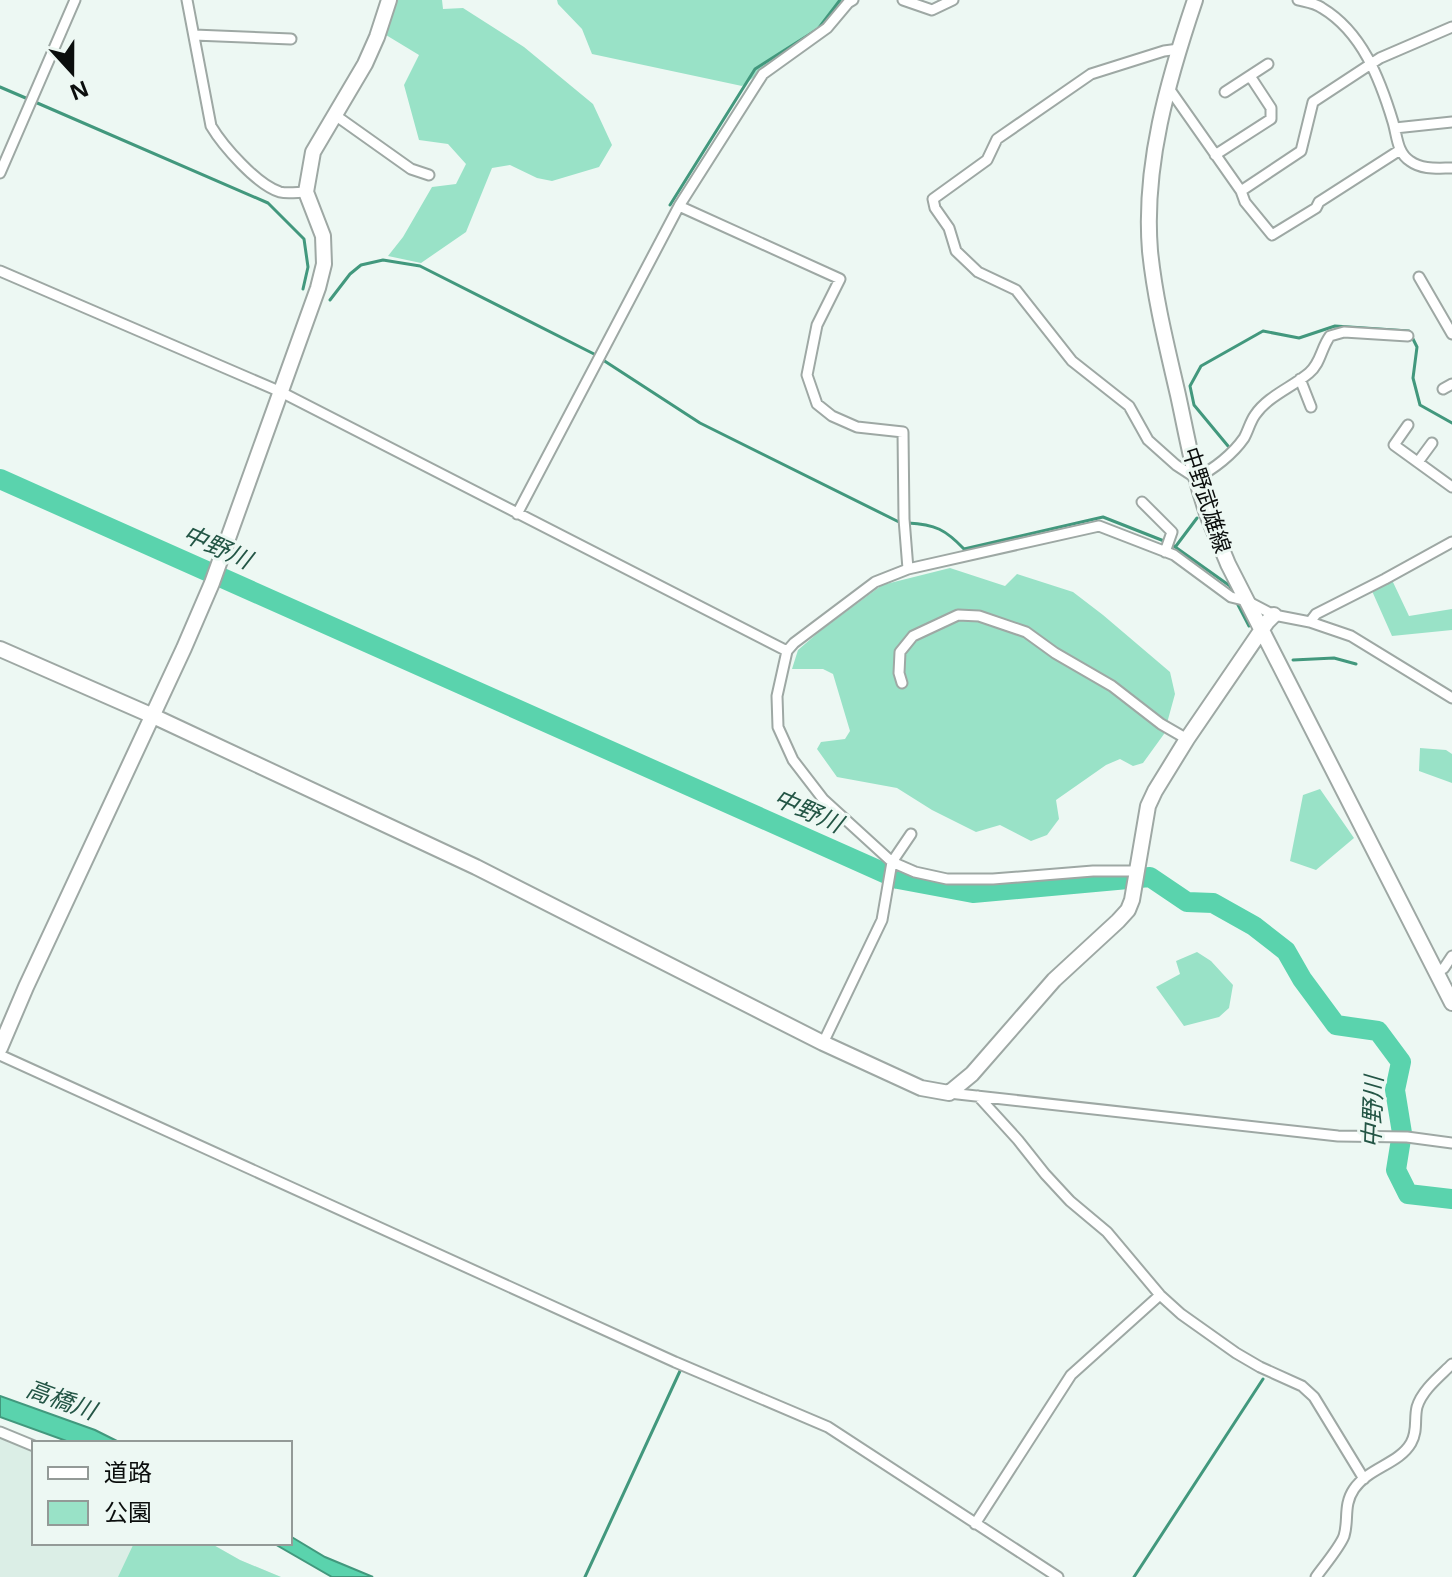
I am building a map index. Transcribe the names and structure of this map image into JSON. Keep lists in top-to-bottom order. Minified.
{"streets":{"street":["中野武雄線"]},"water":["中野川","高橋川"],"legend":["道路","公園"],"north":"bottom"}
